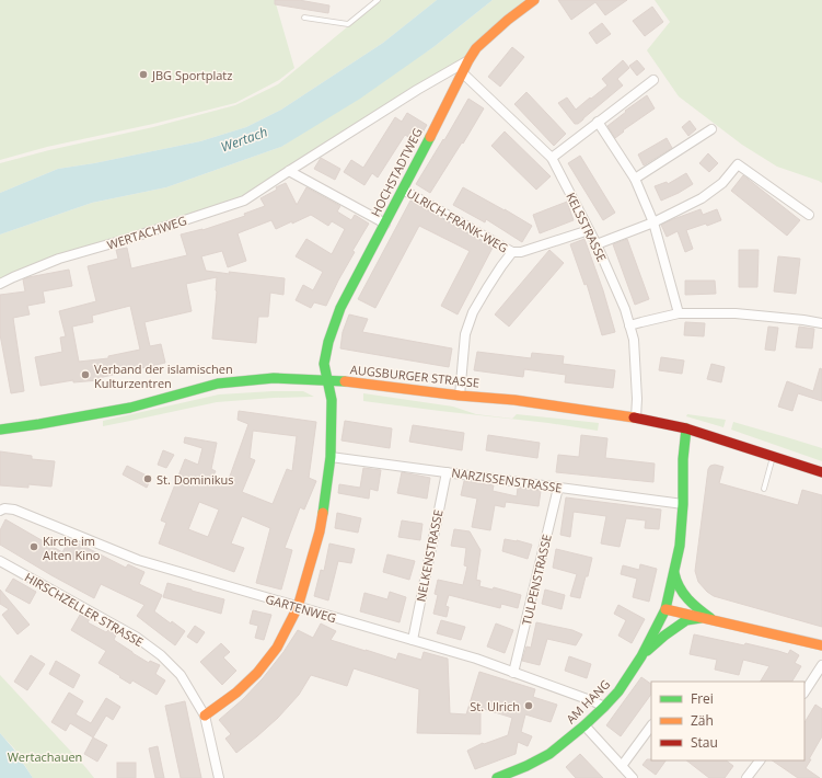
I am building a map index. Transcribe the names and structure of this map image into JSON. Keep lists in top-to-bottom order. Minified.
{"streets":{"main road":["HOCHSTADTWEG","AUGSBURGER STRASSE","AM HANG"],"street":["ULRICH-FRANK-WEG","KELSSTRASSE","WERTACHWEG","NARZISSENSTRASSE","NELKENSTRASSE","TULPENSTRASSE","GARTENWEG","HIRSCHZELLER STRASSE"]},"crossings":[["HOCHSTADTWEG","ULRICH-FRANK-WEG"],["HOCHSTADTWEG","KELSSTRASSE"],["HOCHSTADTWEG","WERTACHWEG"],["HOCHSTADTWEG","AUGSBURGER STRASSE"],["HOCHSTADTWEG","NARZISSENSTRASSE"],["HOCHSTADTWEG","GARTENWEG"],["HOCHSTADTWEG","HIRSCHZELLER STRASSE"],["ULRICH-FRANK-WEG","KELSSTRASSE"],["KELSSTRASSE","AUGSBURGER STRASSE"],["AUGSBURGER STRASSE","AM HANG"],["NARZISSENSTRASSE","NELKENSTRASSE"],["NARZISSENSTRASSE","TULPENSTRASSE"],["NARZISSENSTRASSE","AM HANG"],["NELKENSTRASSE","GARTENWEG"],["TULPENSTRASSE","GARTENWEG"],["GARTENWEG","AM HANG"]],"water":["Wertach"],"parks":["Wertachauen"],"places":["JBG Sportplatz","Verband der islamischen Kulturzentren","St. Dominikus","Kirche im Alten Kino","St. Ulrich"],"legend":["Frei","Zäh","Stau"]}
